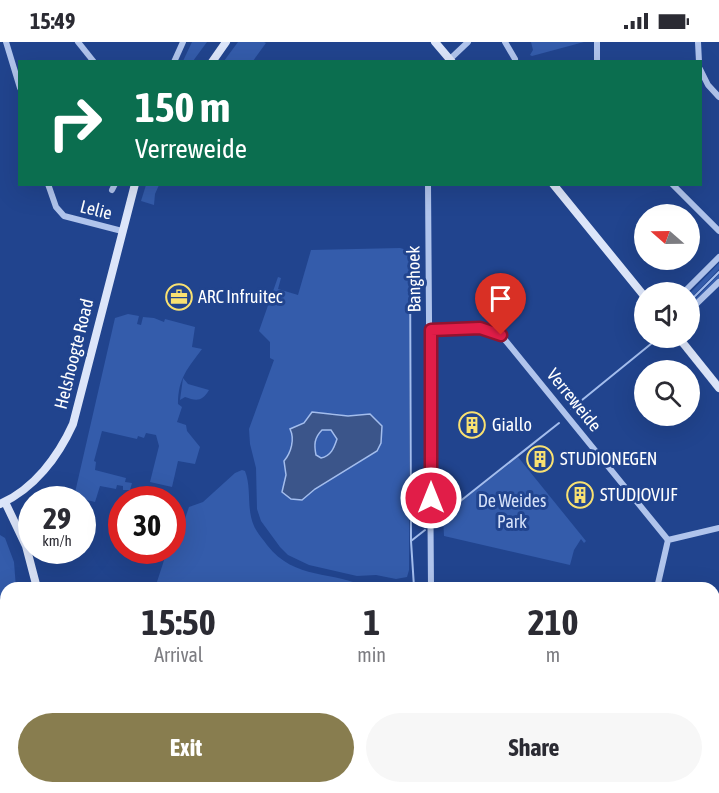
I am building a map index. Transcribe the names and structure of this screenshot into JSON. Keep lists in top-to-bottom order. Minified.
{"streets":{"main road":["Helshoogte Road"],"street":["Lelie","Banghoek","Verreweide"]},"crossings":[["Lelie","Helshoogte Road"],["Banghoek","Verreweide"]],"parks":["De Weides Park"],"places":{"office":["ARC Infruitec"],"building":["Giallo","STUDIONEGEN","STUDIOVIJF"]},"north":"left","page":{"status":"15:49","turn":["150 m","Verreweide"],"speed":"29 km/h","limit":"30","eta":["15:50","Arrival","1","min","210","m"],"buttons":["Exit","Share"]}}
